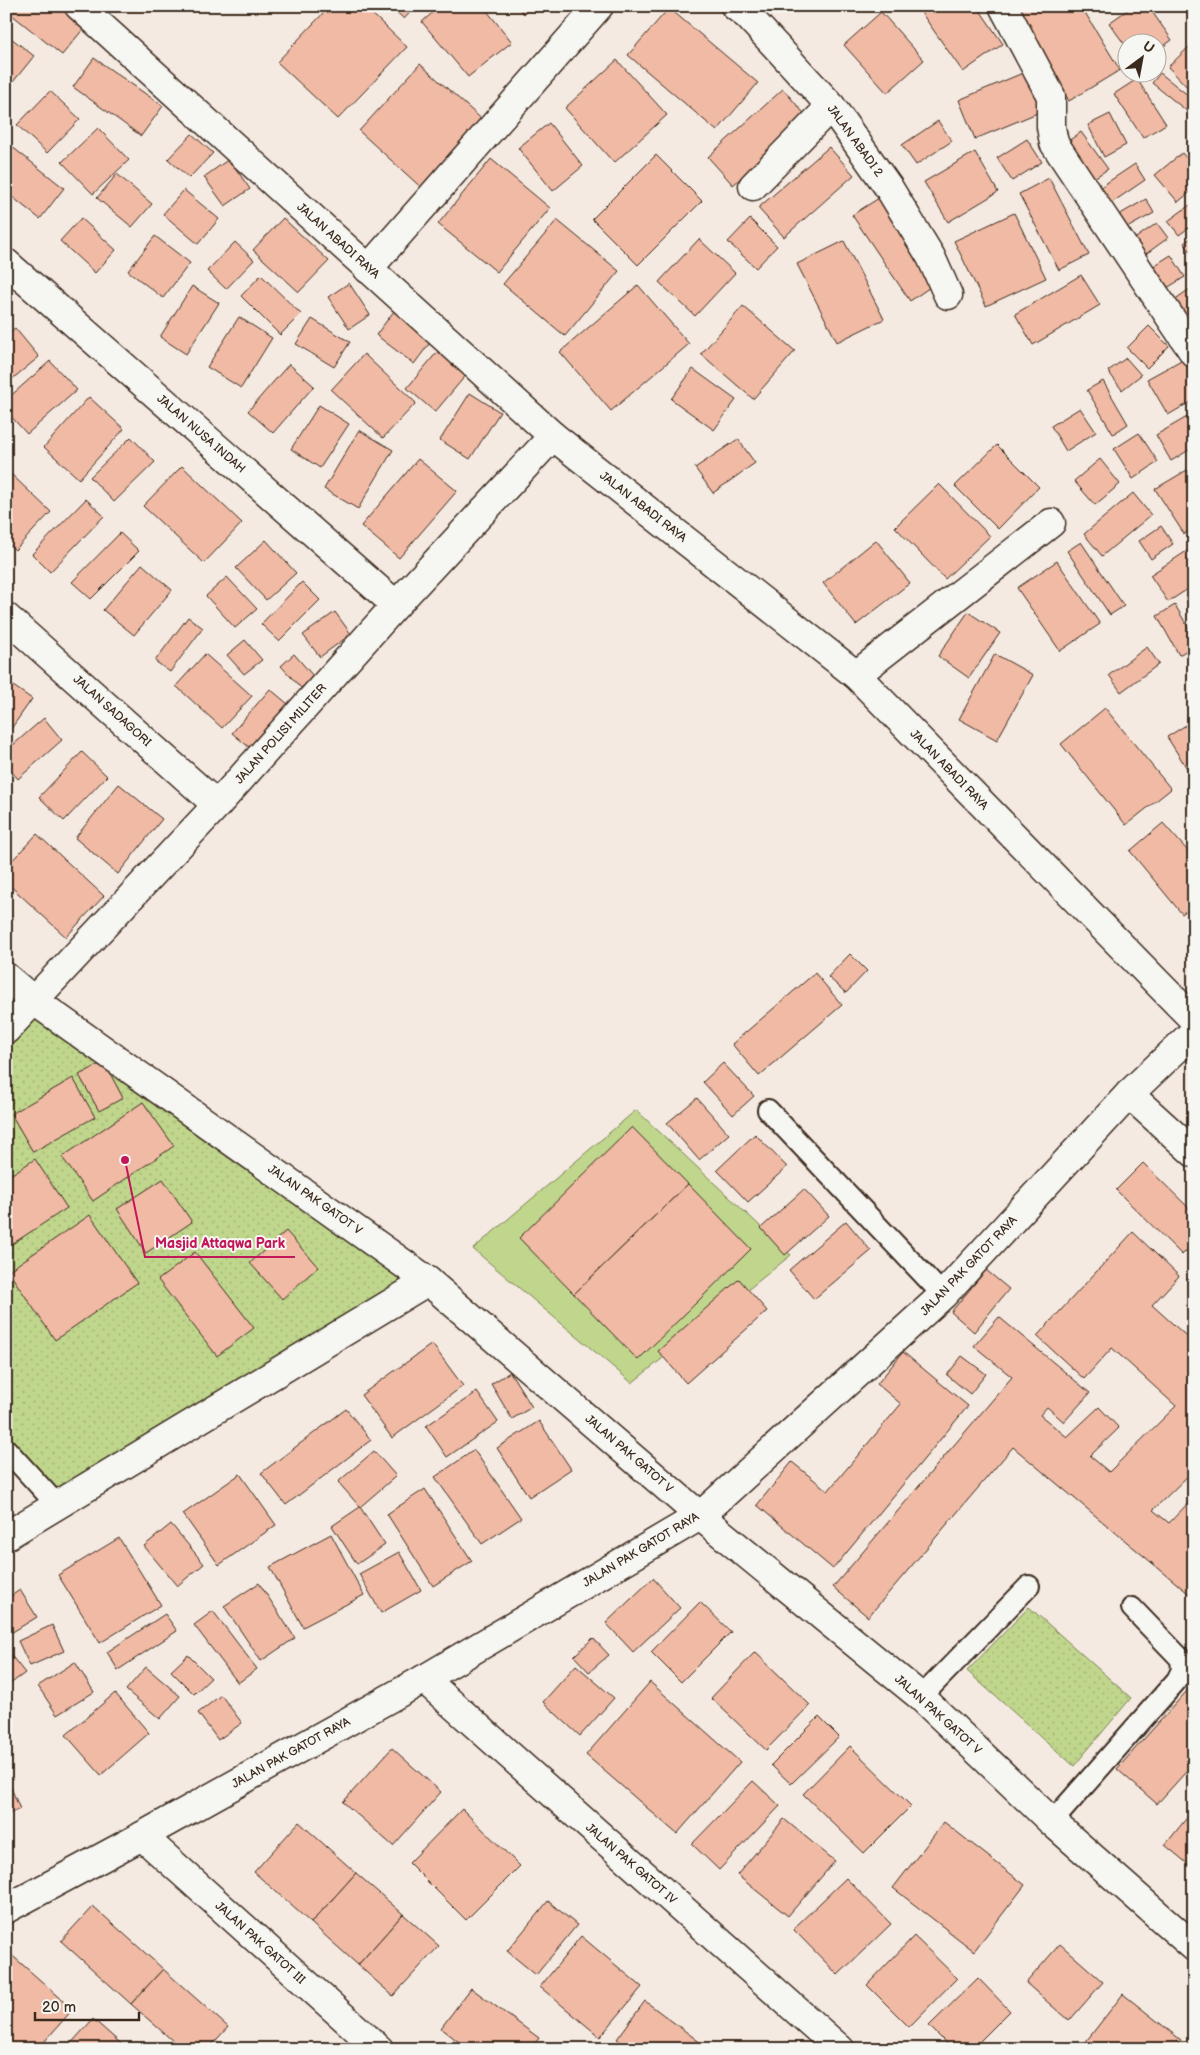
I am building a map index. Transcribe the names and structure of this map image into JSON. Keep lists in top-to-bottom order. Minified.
{"streets":{"street":["JALAN ABADI 2","JALAN ABADI RAYA","JALAN NUSA INDAH","JALAN SADAGORI","JALAN POLISI MILITER","JALAN PAK GATOT V","JALAN PAK GATOT RAYA","JALAN PAK GATOT IV","JALAN PAK GATOT III"]},"crossings":[["JALAN ABADI RAYA","JALAN POLISI MILITER"],["JALAN NUSA INDAH","JALAN POLISI MILITER"],["JALAN SADAGORI","JALAN POLISI MILITER"],["JALAN POLISI MILITER","JALAN PAK GATOT V"],["JALAN PAK GATOT V","JALAN PAK GATOT RAYA"],["JALAN PAK GATOT RAYA","JALAN PAK GATOT IV"],["JALAN PAK GATOT RAYA","JALAN PAK GATOT III"]],"places":["Masjid Attaqwa Park"],"scale_bar":"20 m","north":"top right"}
